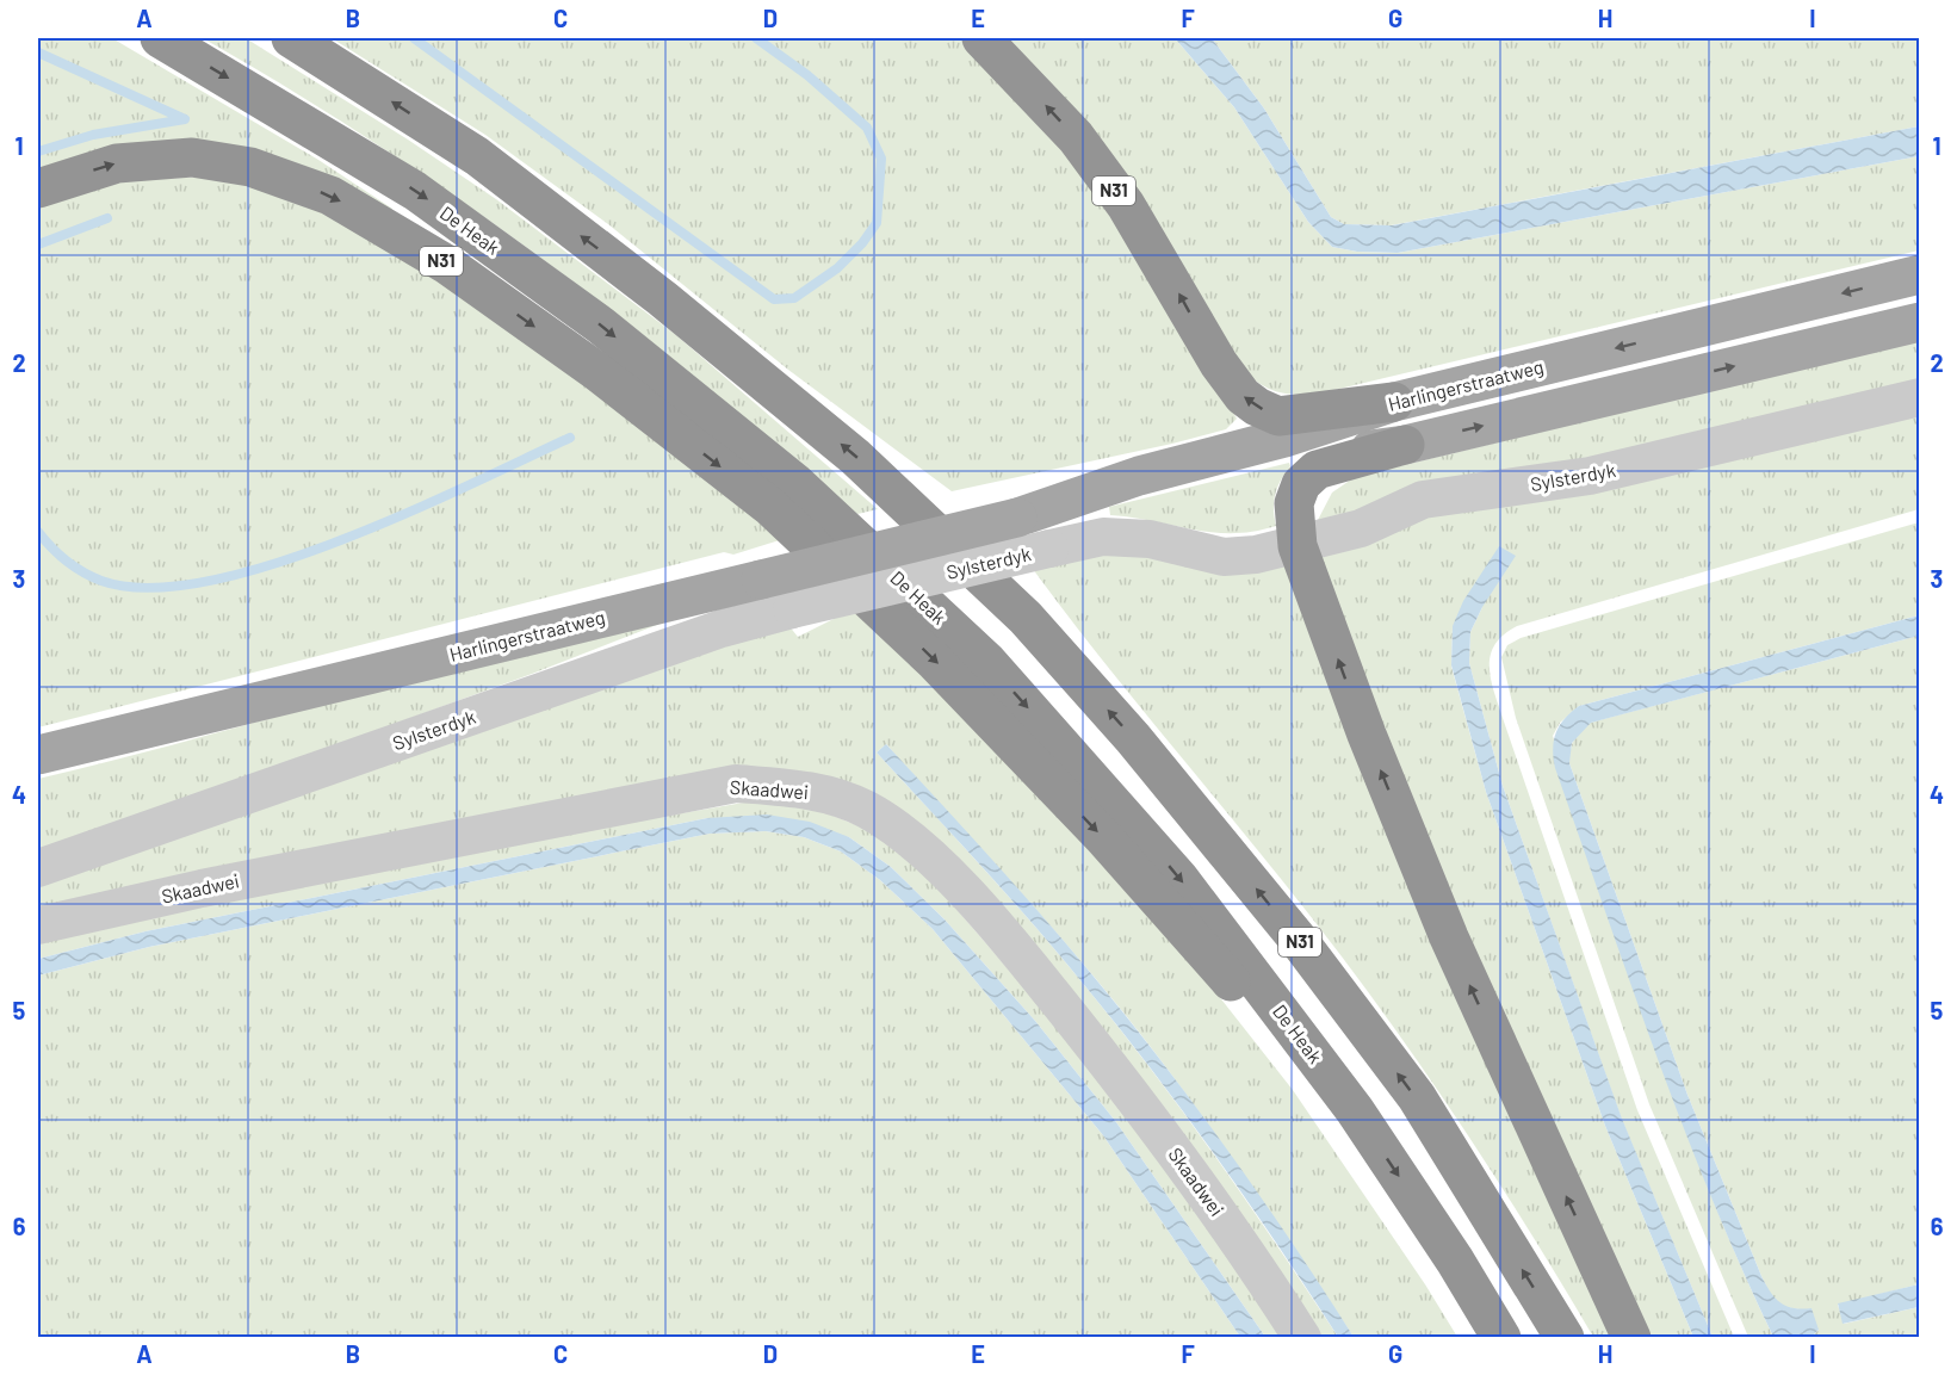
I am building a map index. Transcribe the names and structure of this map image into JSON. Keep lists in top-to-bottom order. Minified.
{"streets":{"highway":["N31","De Heak"],"main road":["Harlingerstraatweg"],"street":["Sylsterdyk","Skaadwei"]},"crossings":[["N31","De Heak"],["N31","Harlingerstraatweg"]],"grid":{"columns":["A","B","C","D","E","F","G","H","I"],"rows":["1","2","3","4","5","6"]}}
